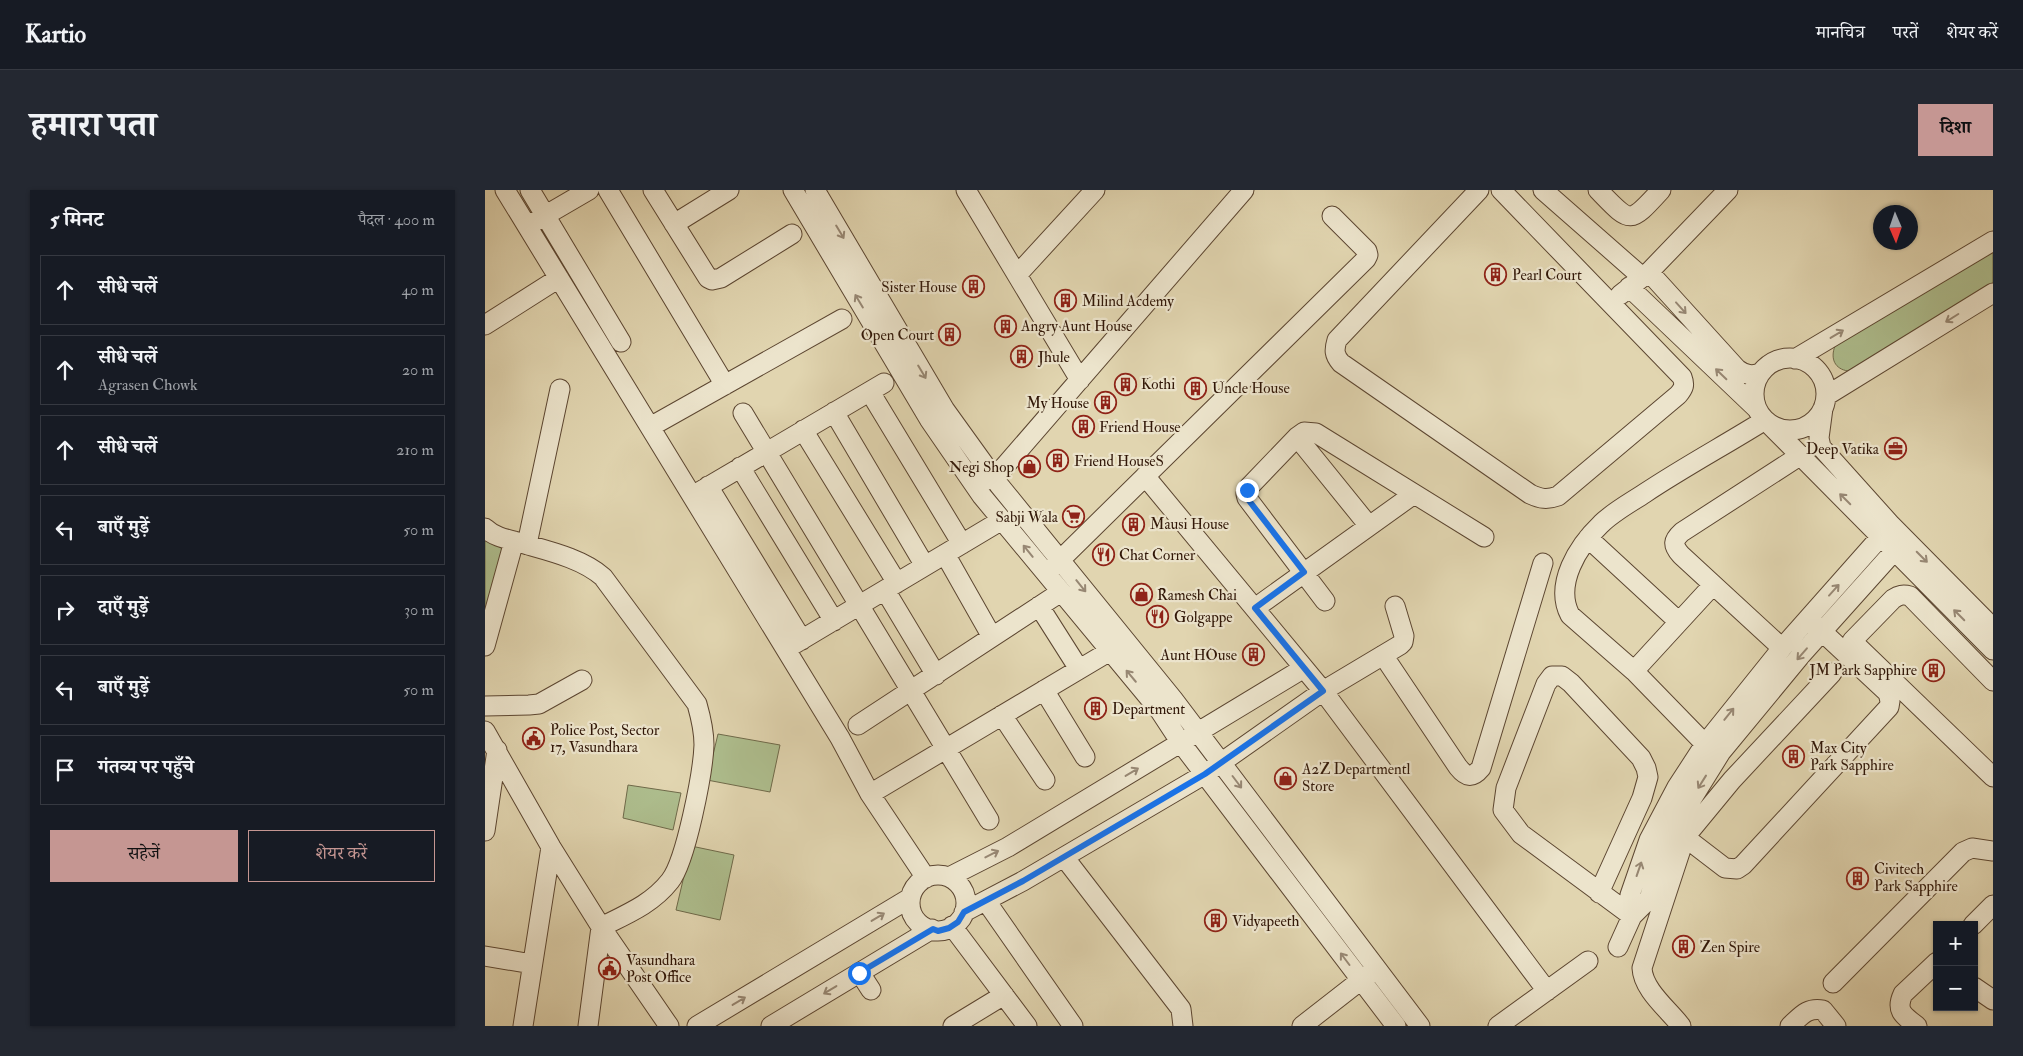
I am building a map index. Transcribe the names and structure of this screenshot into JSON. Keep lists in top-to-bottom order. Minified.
{"places":{"building":["Pearl Court","Sister House","Milind Acdemy","Angry Aunt House","Open Court","Jhule","Kothi","Uncle House","My House","Friend House","Friend HouseS","Mausi House","Aunt HOuse","JM Park Sapphire","Department","Max City Park Sapphire","Civitech Park Sapphire","Vidyapeeth","Zen Spire"],"office":["Deep Vatika"],"shop":["Negi Shop","Ramesh Chai","A2Z Departmentl Store"],"supermarket":["Sabji Wala"],"restaurant":["Chat Corner","Golgappe"],"public building":["Police Post, Sector 17, Vasundhara","Vasundhara Post Office"]},"north":"bottom","page":{"header":"Kartio","nav":["मानचित्र","परतें","शेयर करें"],"title":"हमारा पता","buttons":["दिशा",["सहेजें","शेयर करें"]],"heading":["5 मिनट","पैदल · 400 m"],"list":[["सीधे चलें","40 m"],["सीधे चलें","Agrasen Chowk","20 m"],["सीधे चलें","210 m"],["बाएँ मुड़ें","50 m"],["दाएँ मुड़ें","30 m"],["बाएँ मुड़ें","50 m"],"गंतव्य पर पहुँचे"],"map_buttons":["+","−"]}}
